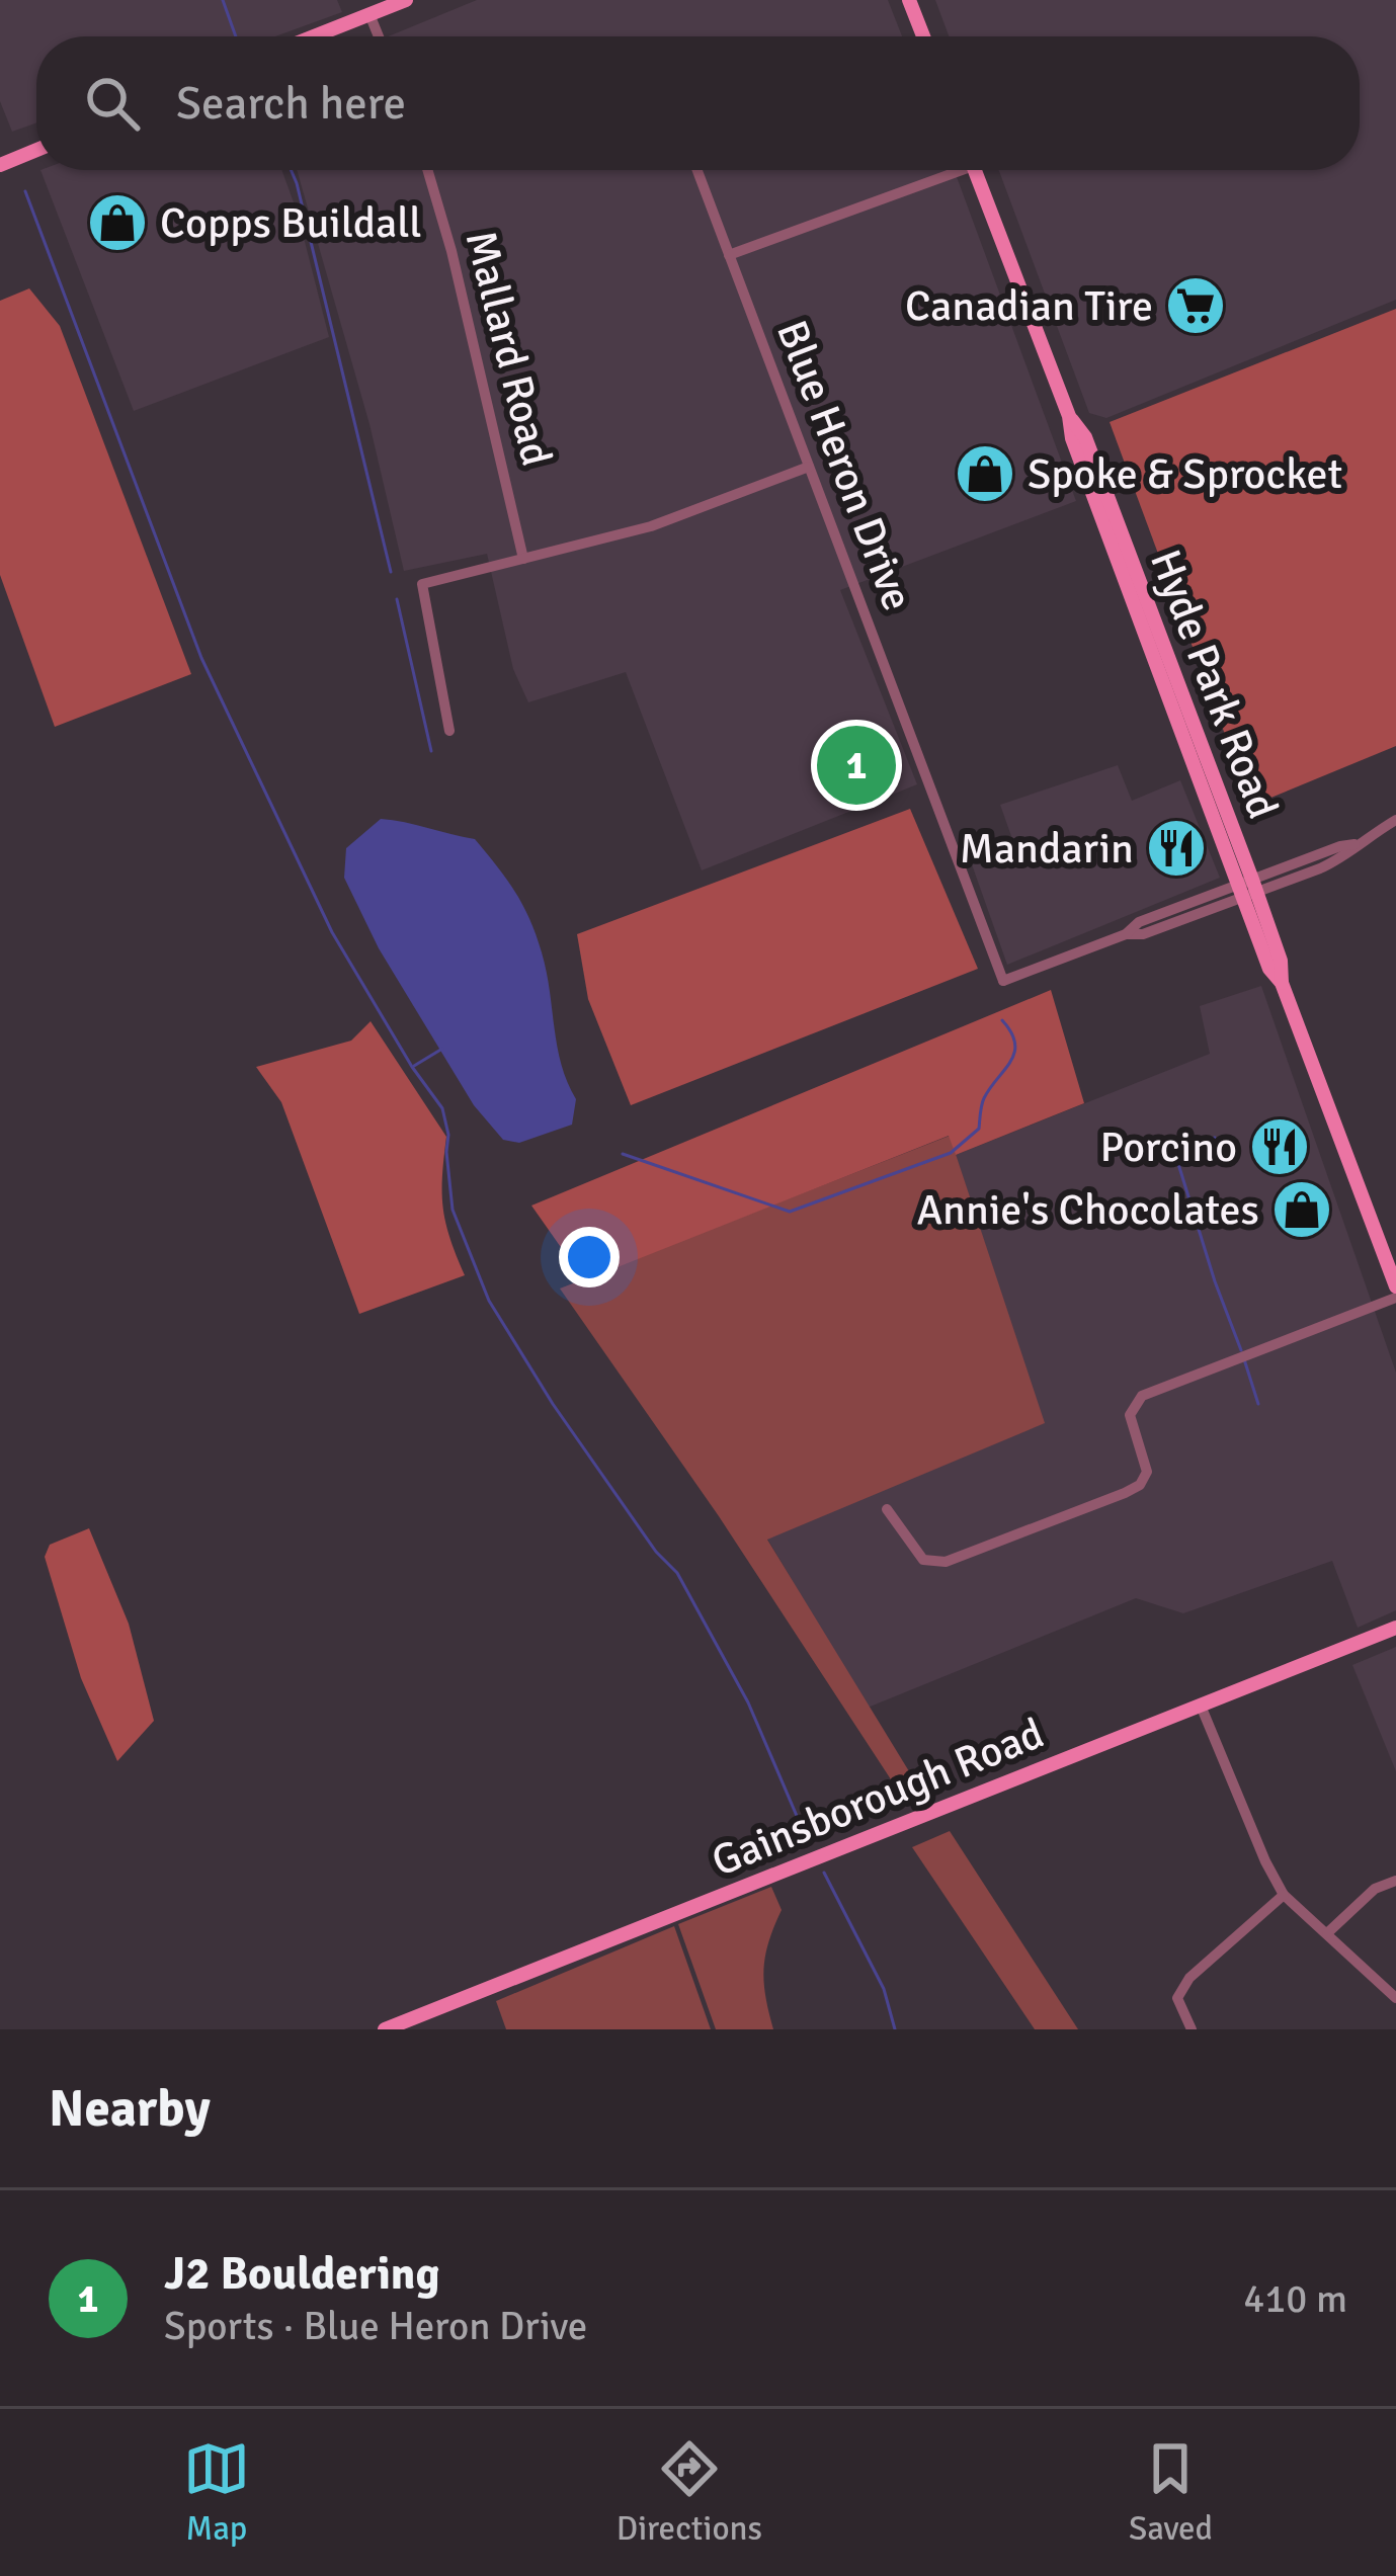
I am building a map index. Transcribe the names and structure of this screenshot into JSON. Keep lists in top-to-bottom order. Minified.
{"streets":{"main road":["Hyde Park Road","Gainsborough Road"],"street":["Mallard Road","Blue Heron Drive"]},"places":{"shop":["Copps Buildall","Spoke & Sprocket","Annie's Chocolates"],"supermarket":["Canadian Tire"],"restaurant":["Mandarin","Porcino"]},"page":{"search":"Search here","pins":"1","heading":"Nearby","list":[{"mark":"1","name":"J2 Bouldering","note":"Sports · Blue Heron Drive","value":"410 m"}],"nav":["Map","Directions","Saved"]}}
